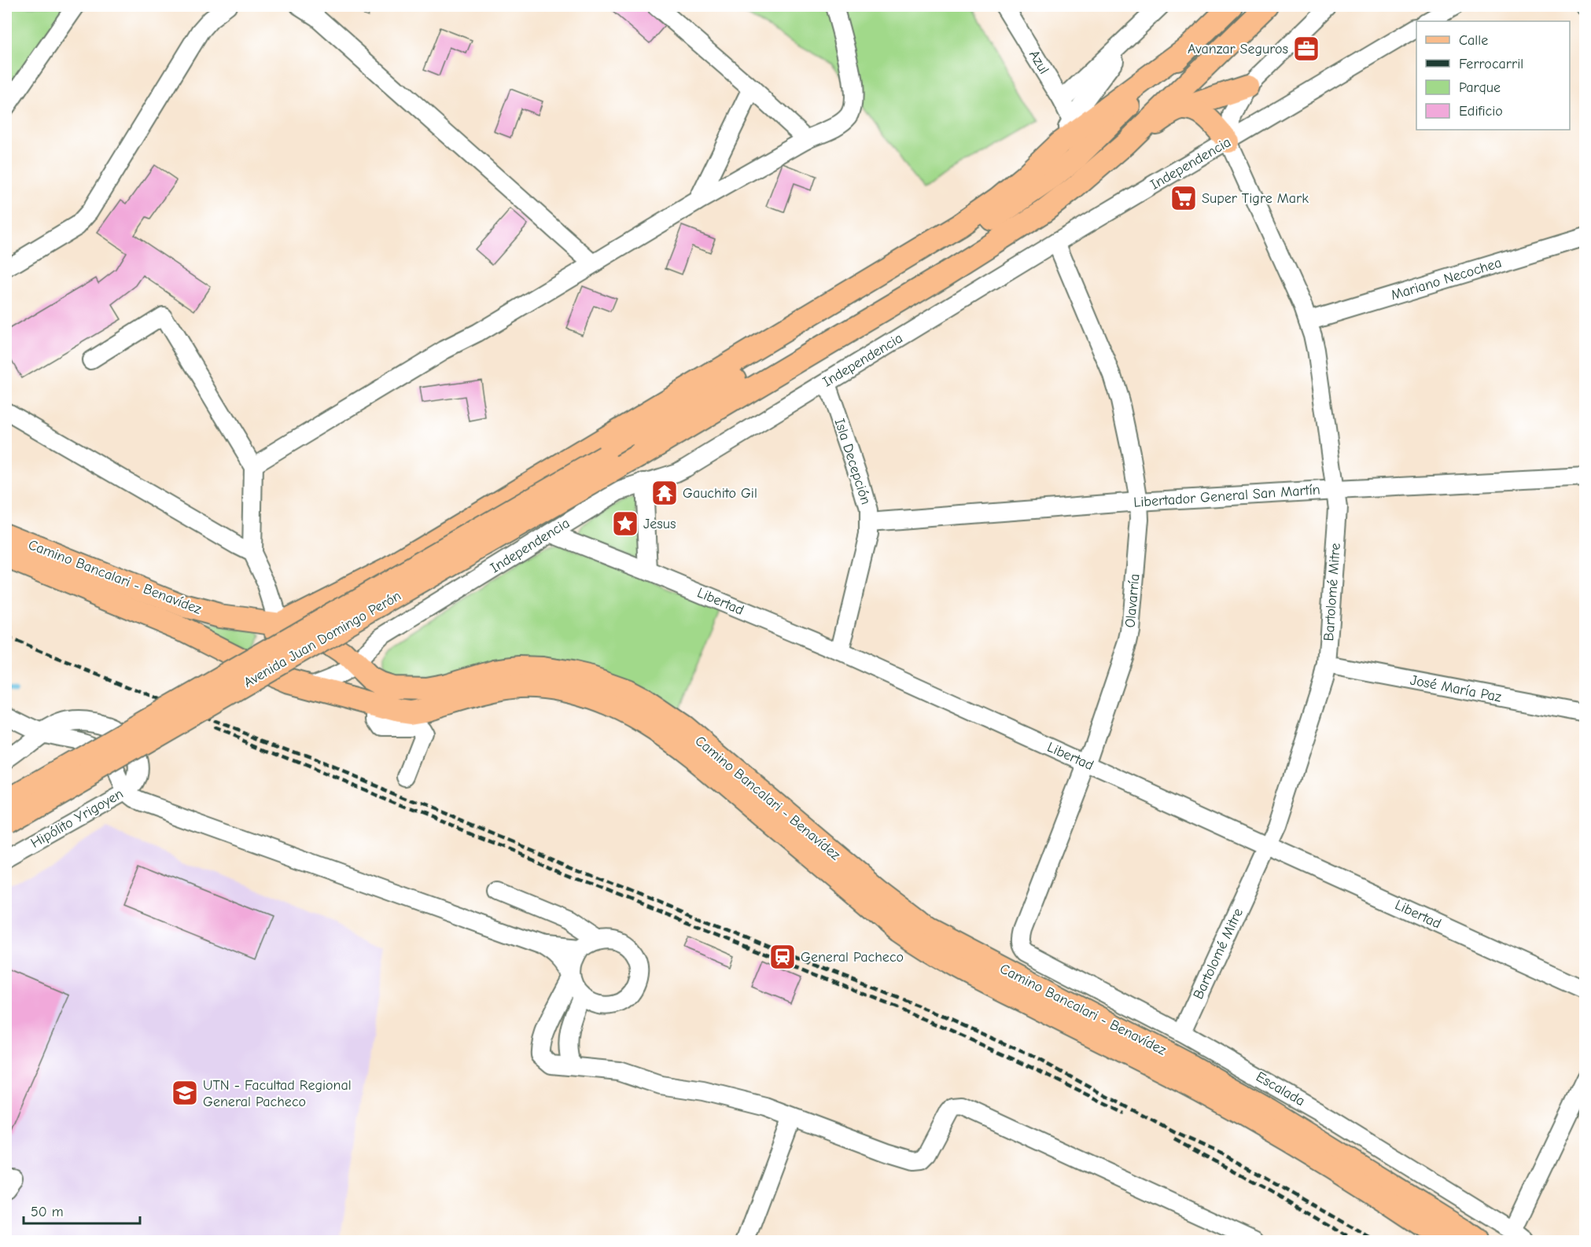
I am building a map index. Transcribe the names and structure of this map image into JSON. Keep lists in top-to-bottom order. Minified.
{"streets":{"main road":["Camino Bancalari - Benavídez","Avenida Juan Domingo Perón"],"street":["Azul","Independencia","Mariano Necochea","Isla Decepción","Libertador General San Martín","Bartolomé Mitre","Olavarría","Libertad","José María Paz","Hipólito Yrigoyen","Escalada"]},"crossings":[["Independencia","Isla Decepción"],["Independencia","Camino Bancalari - Benavídez"],["Independencia","Bartolomé Mitre"],["Independencia","Olavarría"],["Independencia","Libertad"],["Mariano Necochea","Bartolomé Mitre"],["Isla Decepción","Libertador General San Martín"],["Isla Decepción","Libertad"],["Libertador General San Martín","Bartolomé Mitre"],["Libertador General San Martín","Olavarría"],["Bartolomé Mitre","Libertad"],["Bartolomé Mitre","José María Paz"],["Bartolomé Mitre","Escalada"],["Olavarría","Libertad"],["Olavarría","Escalada"]],"places":{"office":["Avanzar Seguros"],"supermarket":["Super Tigre Mark"],"temple":["Gauchito Gil"],"place":["Jesus"],"station":["General Pacheco"],"school or university":["UTN - Facultad Regional General Pacheco"]},"legend":["Calle","Ferrocarril","Parque","Edificio"],"scale_bar":"50 m"}
